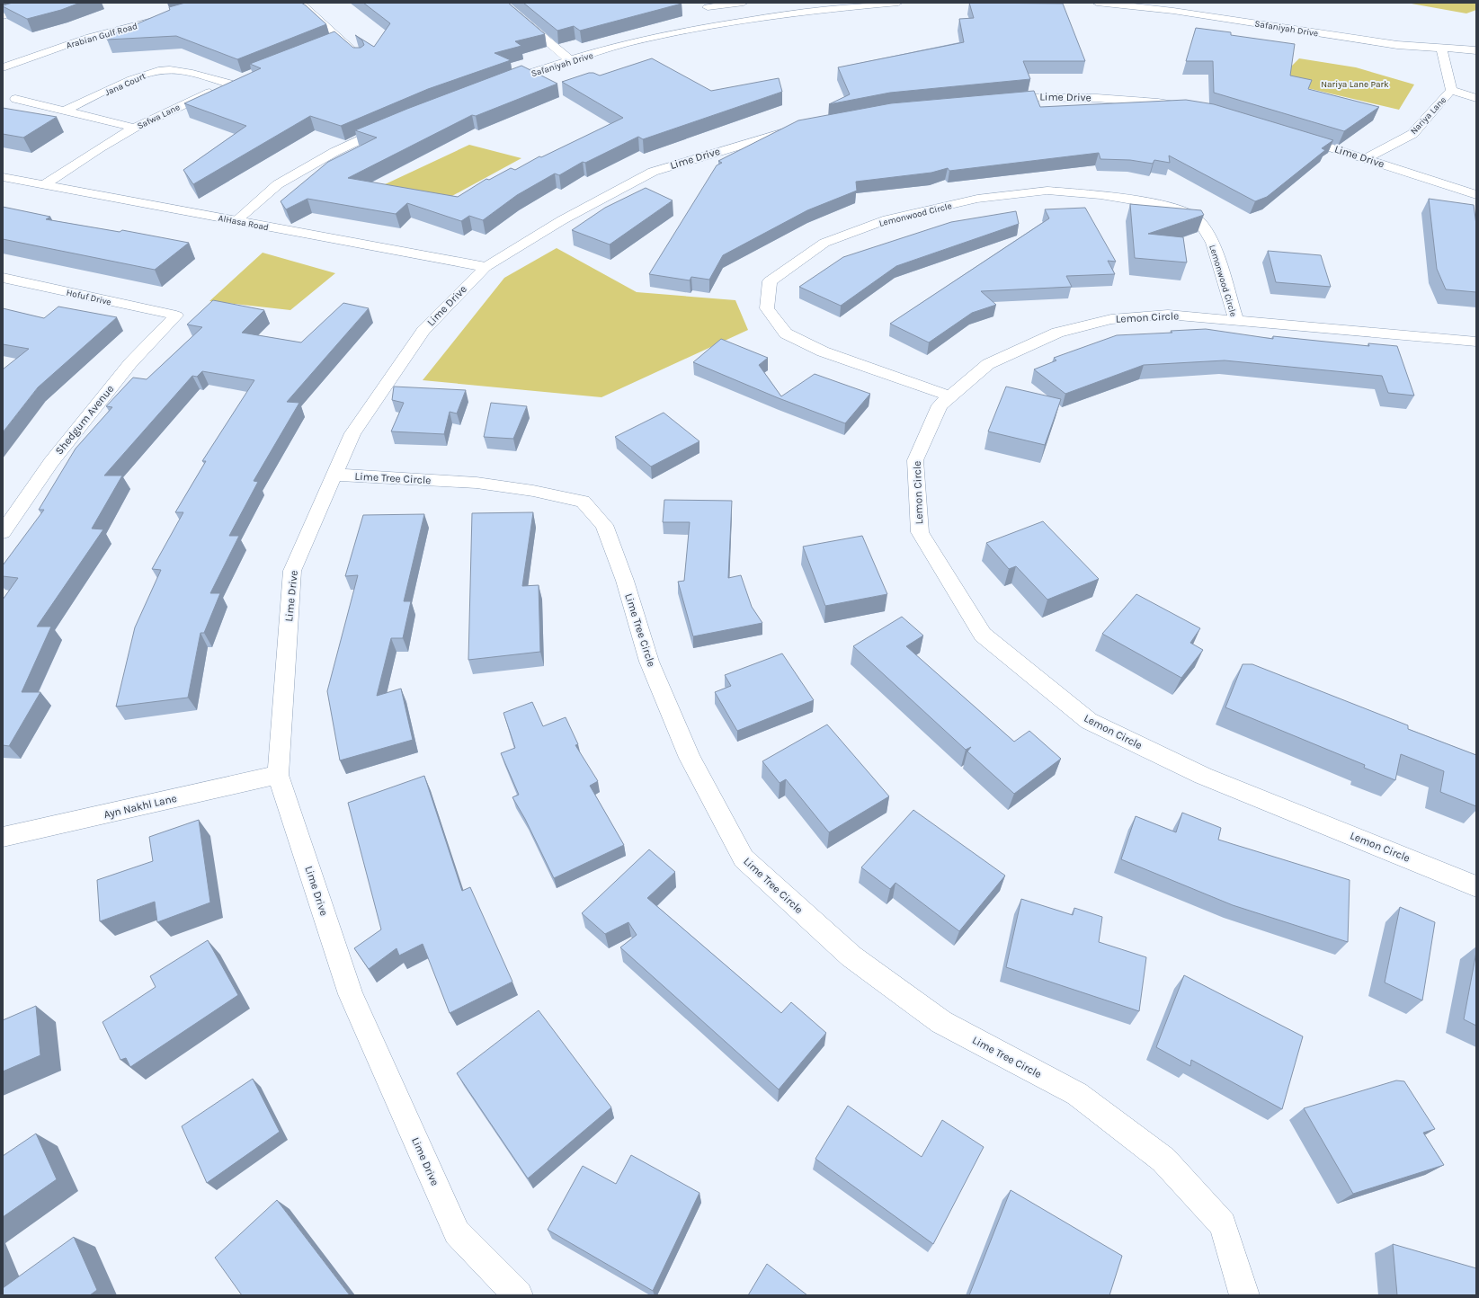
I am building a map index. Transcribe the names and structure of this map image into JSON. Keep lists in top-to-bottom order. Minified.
{"streets":{"street":["Safaniyah Drive","Arabian Gulf Road","Jana Court","Lime Drive","Nariya Lane","Safwa Lane","Lemonwood Circle","AlHasa Road","Hofuf Drive","Lemon Circle","Shedgum Avenue","Lime Tree Circle","Ayn Nakhl Lane"]},"crossings":[["Safaniyah Drive","Nariya Lane"],["Jana Court","Safwa Lane"],["Lime Drive","Nariya Lane"],["Lime Drive","AlHasa Road"],["Lime Drive","Lime Tree Circle"],["Lime Drive","Ayn Nakhl Lane"],["Safwa Lane","AlHasa Road"],["Lemonwood Circle","Lemon Circle"],["Hofuf Drive","Shedgum Avenue"]],"parks":["Nariya Lane Park"]}
